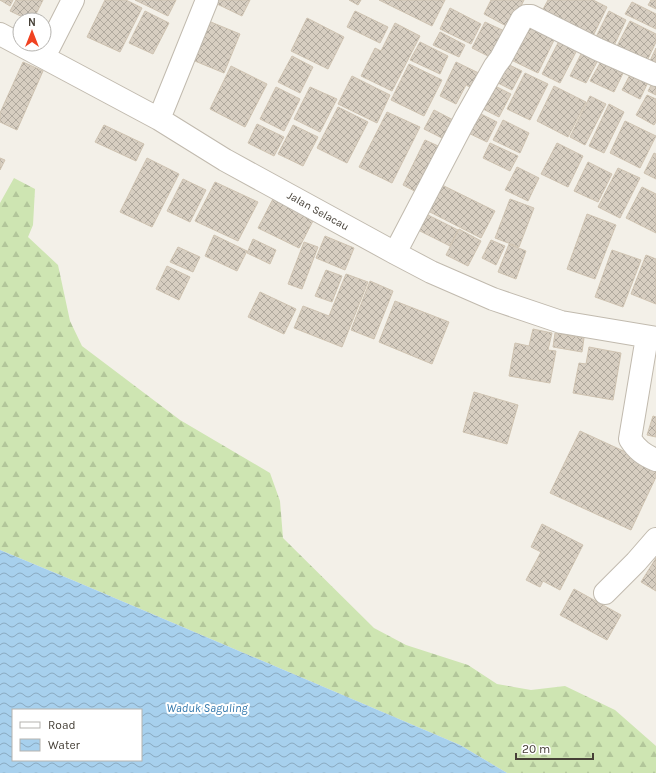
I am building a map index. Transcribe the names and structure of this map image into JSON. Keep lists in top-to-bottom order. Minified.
{"streets":{"street":["Jalan Selacau"]},"water":["Waduk Saguling"],"legend":["Road","Water"],"scale_bar":"20 m","north":"top"}
